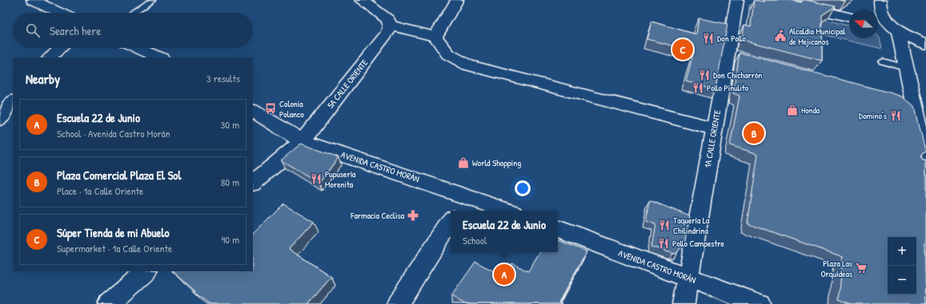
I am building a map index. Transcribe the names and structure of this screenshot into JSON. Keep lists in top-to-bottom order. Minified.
{"streets":{"street":["5A CALLE ORIENTE","1A CALLE ORIENTE","AVENIDA CASTRO MORÁN"]},"crossings":[["5A CALLE ORIENTE","AVENIDA CASTRO MORÁN"],["1A CALLE ORIENTE","AVENIDA CASTRO MORÁN"]],"places":{"public building":["Alcaldía Municipal de Mejicanos"],"restaurant":["Don Pollo","Don Chicharrón","Pollo Pinulito","Domino's","Pupusería Morenita","Taquería La Chilindrina","Pollo Campestre"],"bus stop":["Colonia Polanco"],"shop":["Honda","World Shopping"],"pharmacy":["Farmacia Ceclisa"],"supermarket":["Plaza Las Orquídeas"]},"north":"left","page":{"search":"Search here","pins":["C","B","A"],"heading":["Nearby","3 results"],"list":[{"mark":"A","name":"Escuela 22 de Junio","note":"School · Avenida Castro Morán","value":"30 m"},{"mark":"B","name":"Plaza Comercial Plaza El Sol","note":"Place · 1a Calle Oriente","value":"80 m"},{"mark":"C","name":"Súper Tienda de mi Abuelo","note":"Supermarket · 1a Calle Oriente","value":"90 m"}],"popup":["Escuela 22 de Junio","School"],"map_buttons":["+","−"]}}
